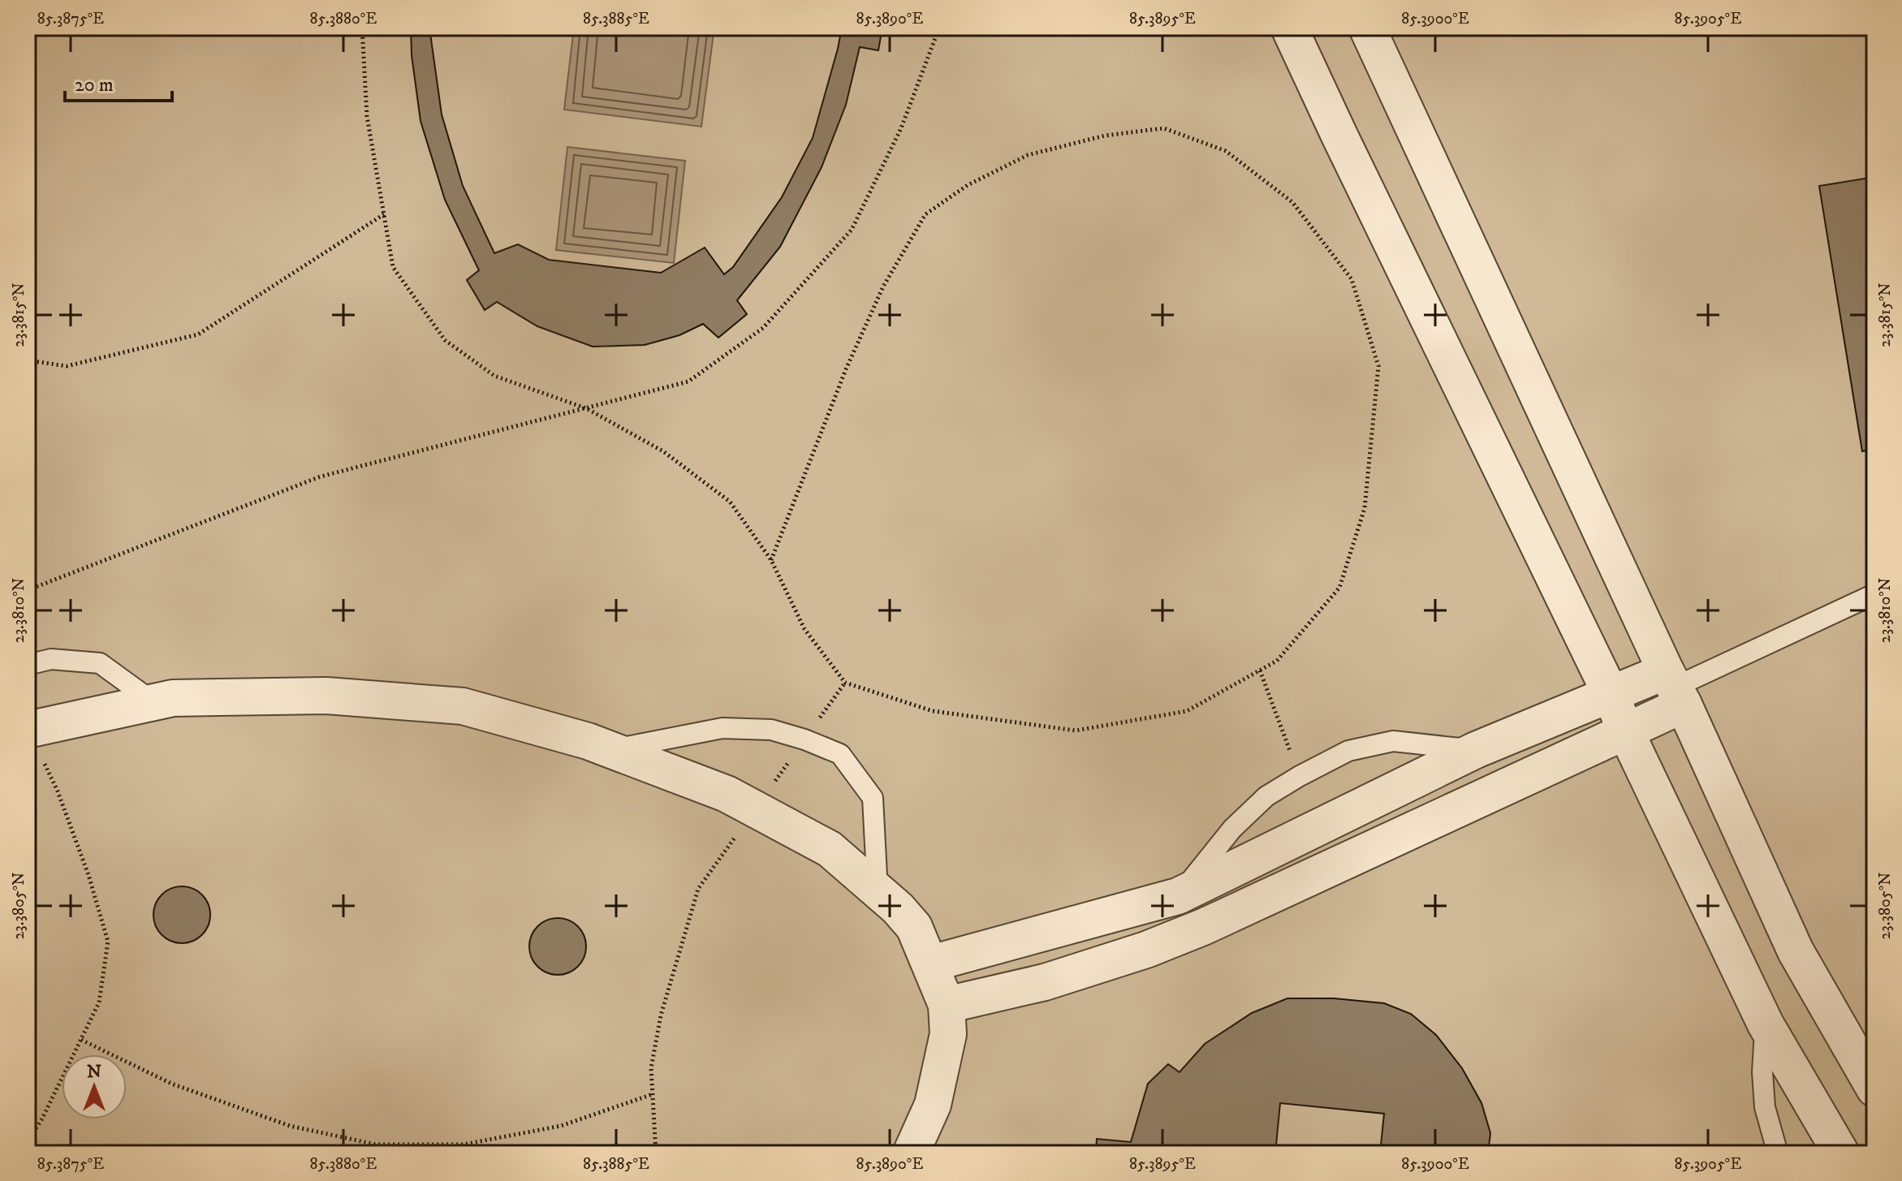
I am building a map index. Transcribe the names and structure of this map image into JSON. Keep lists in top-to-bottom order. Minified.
{"scale_bar":"20 m","north":"top","coordinates":["85.3875°E","85.3880°E","85.3885°E","85.3890°E","85.3895°E","85.3900°E","85.3905°E","23.3815°N","23.3810°N","23.3805°N"]}
